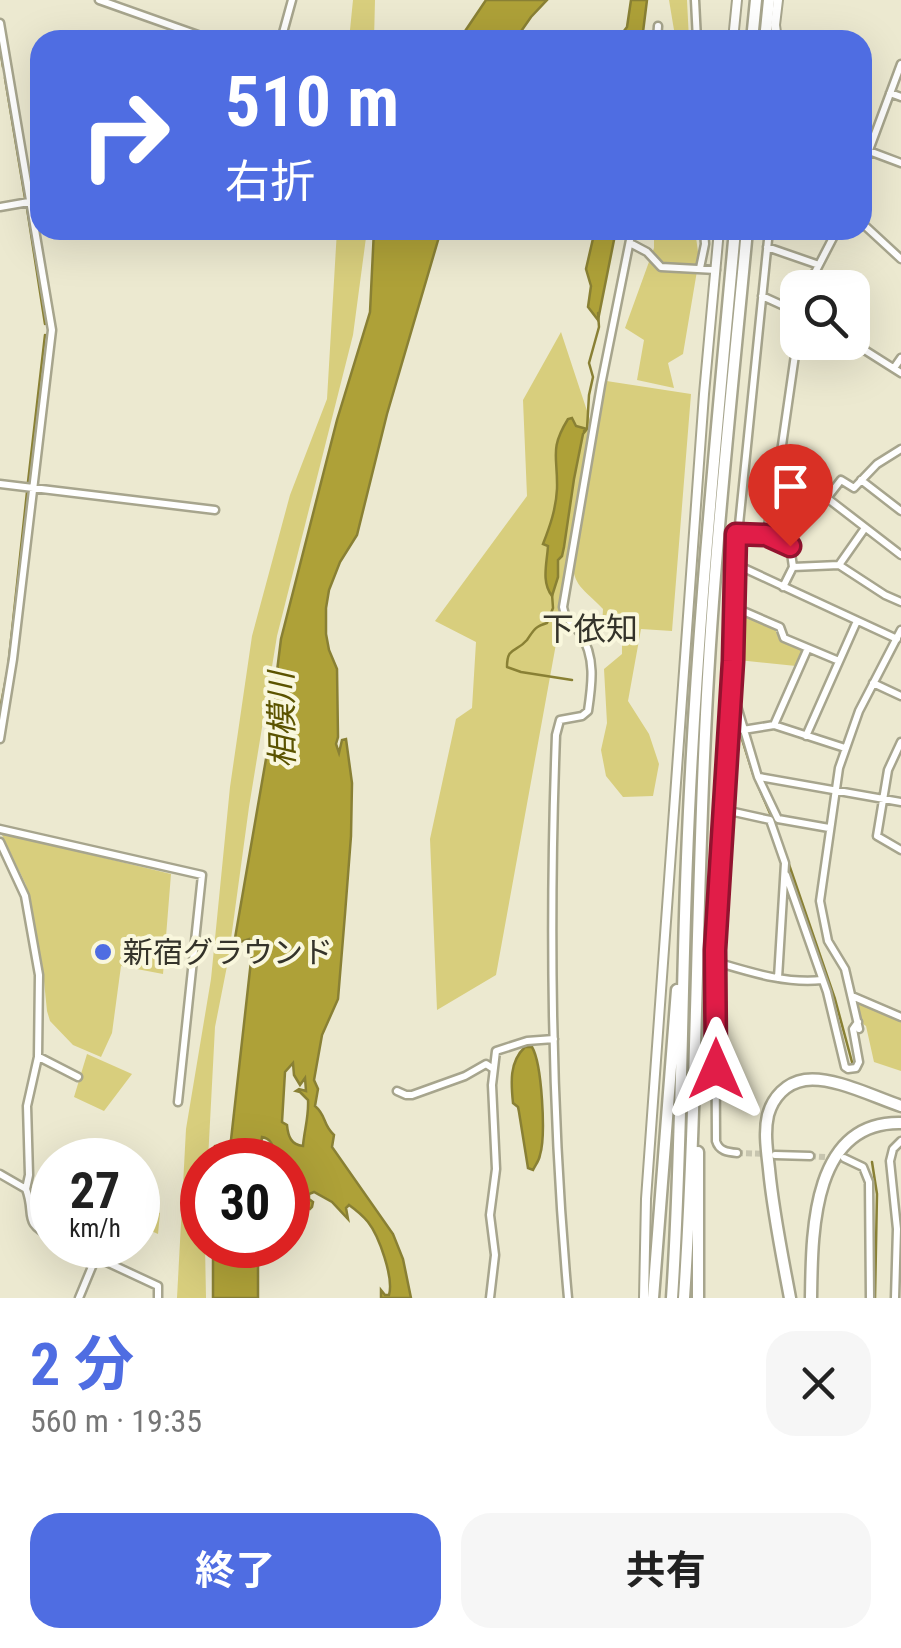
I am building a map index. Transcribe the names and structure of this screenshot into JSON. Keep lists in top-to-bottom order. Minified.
{"districts":["下依知"],"water":["相模川"],"places":["新宿グラウンド"],"page":{"turn":["510 m","右折"],"speed":"27 km/h","limit":"30","heading":["2 分","560 m · 19:35"],"buttons":["終了","共有"]}}
